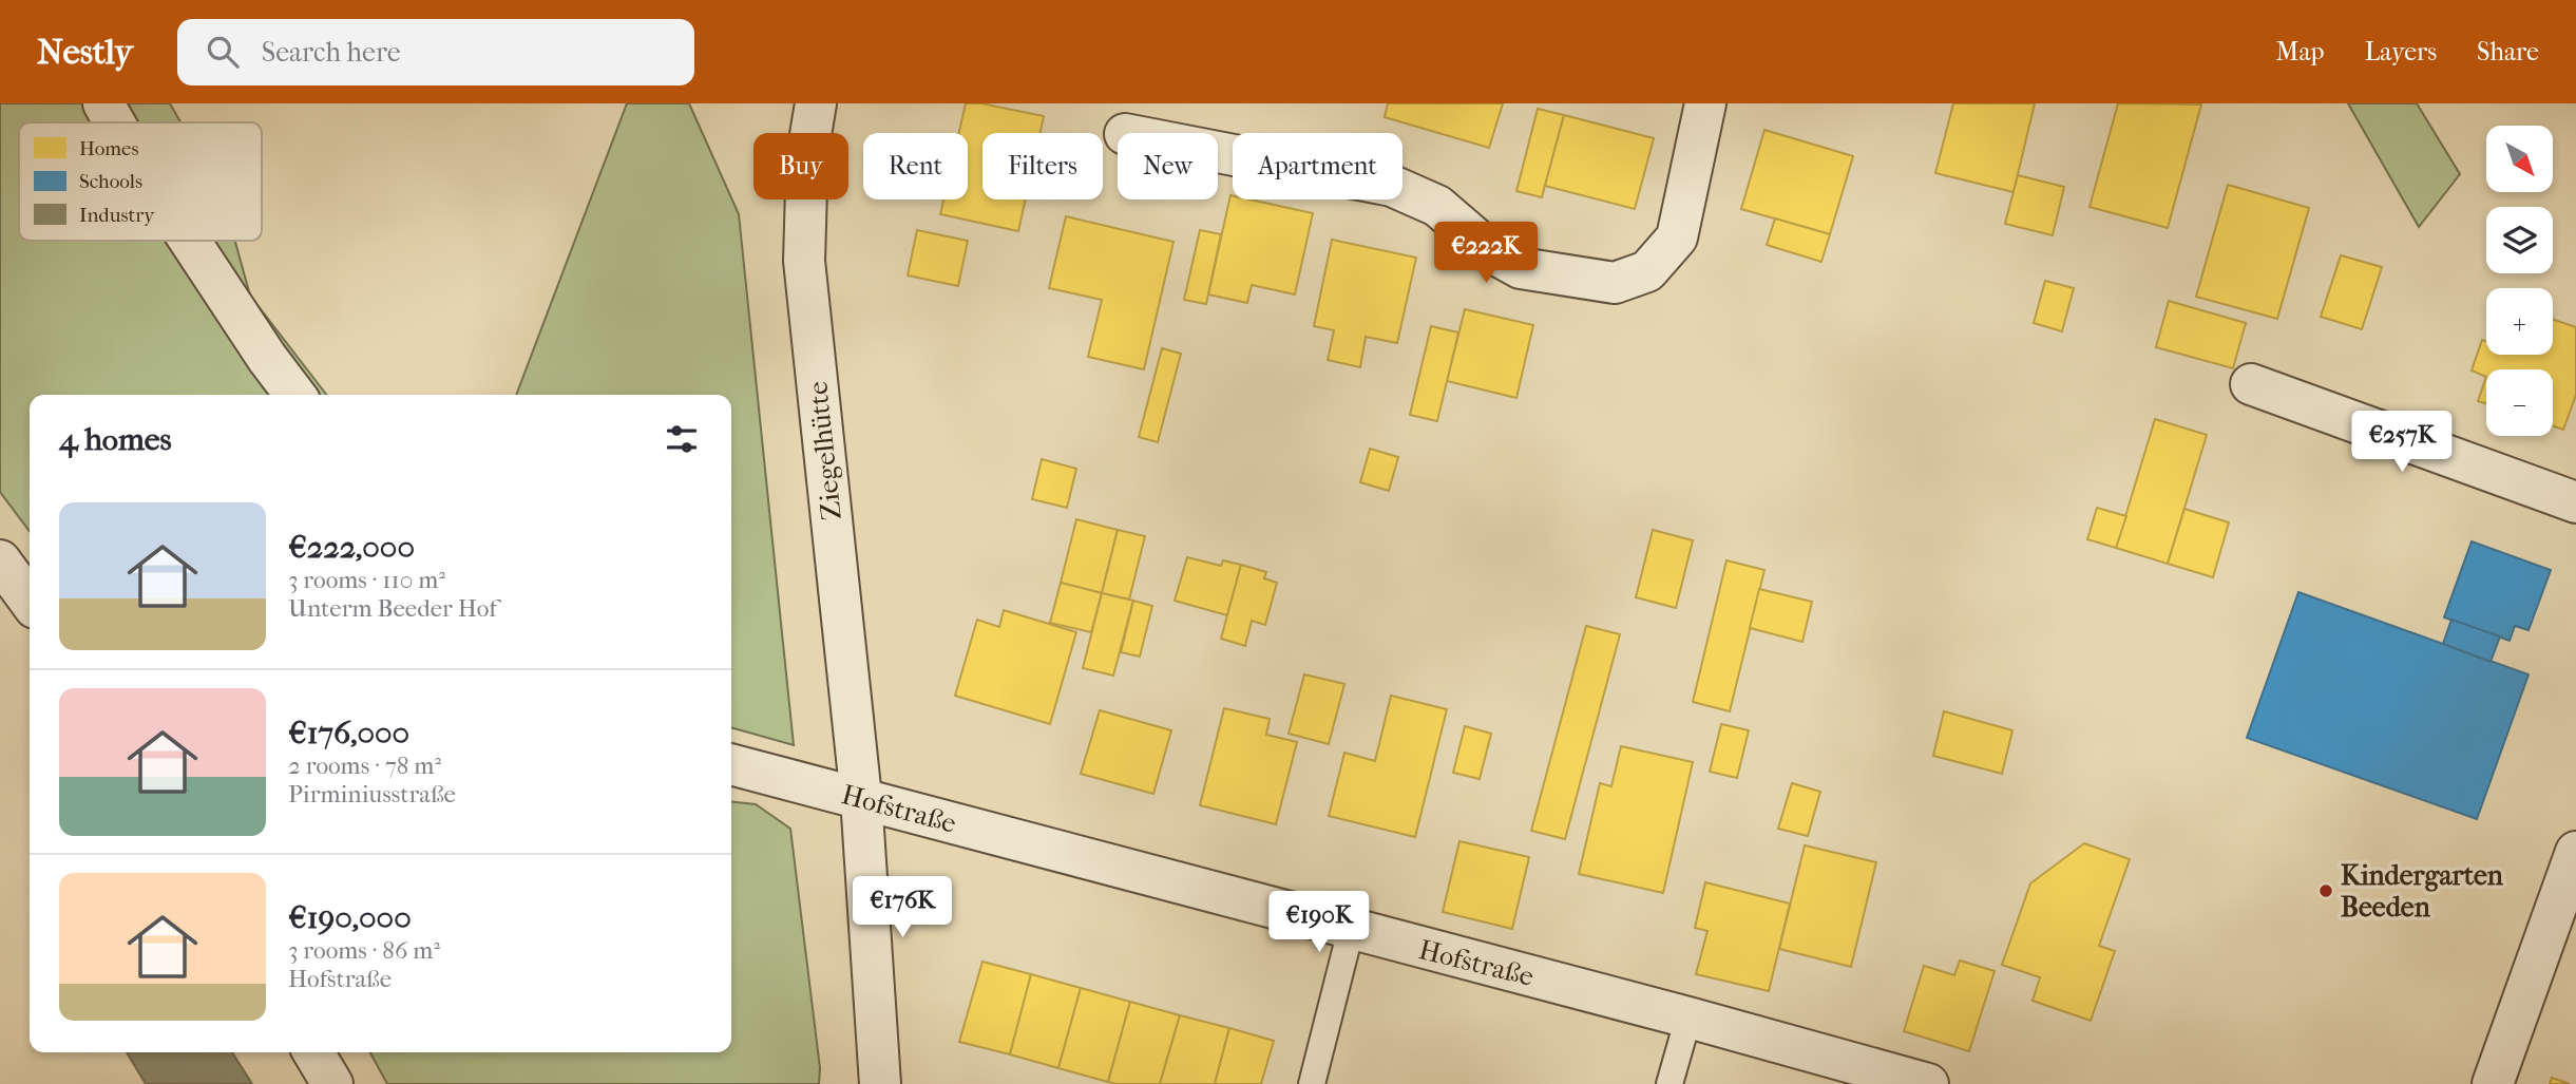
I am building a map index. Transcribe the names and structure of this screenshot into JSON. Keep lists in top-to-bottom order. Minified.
{"streets":{"street":["Ziegelhütte","Hofstraße"]},"crossings":[["Ziegelhütte","Hofstraße"]],"places":["Kindergarten Beeden"],"legend":["Homes","Schools","Industry"],"north":"bottom right","page":{"header":"Nestly","search":"Search here","nav":["Map","Layers","Share"],"map_buttons":["+","−"],"chip":["Buy","Rent","Filters","New","Apartment"],"price":["€222K","€257K","€176K","€190K"],"heading":"4 homes","list":[{"name":"€222,000","note":"3 rooms · 110 m² · Unterm Beeder Hof"},{"name":"€176,000","note":"2 rooms · 78 m² · Pirminiusstraße"},{"name":"€190,000","note":"3 rooms · 86 m² · Hofstraße"}]}}
